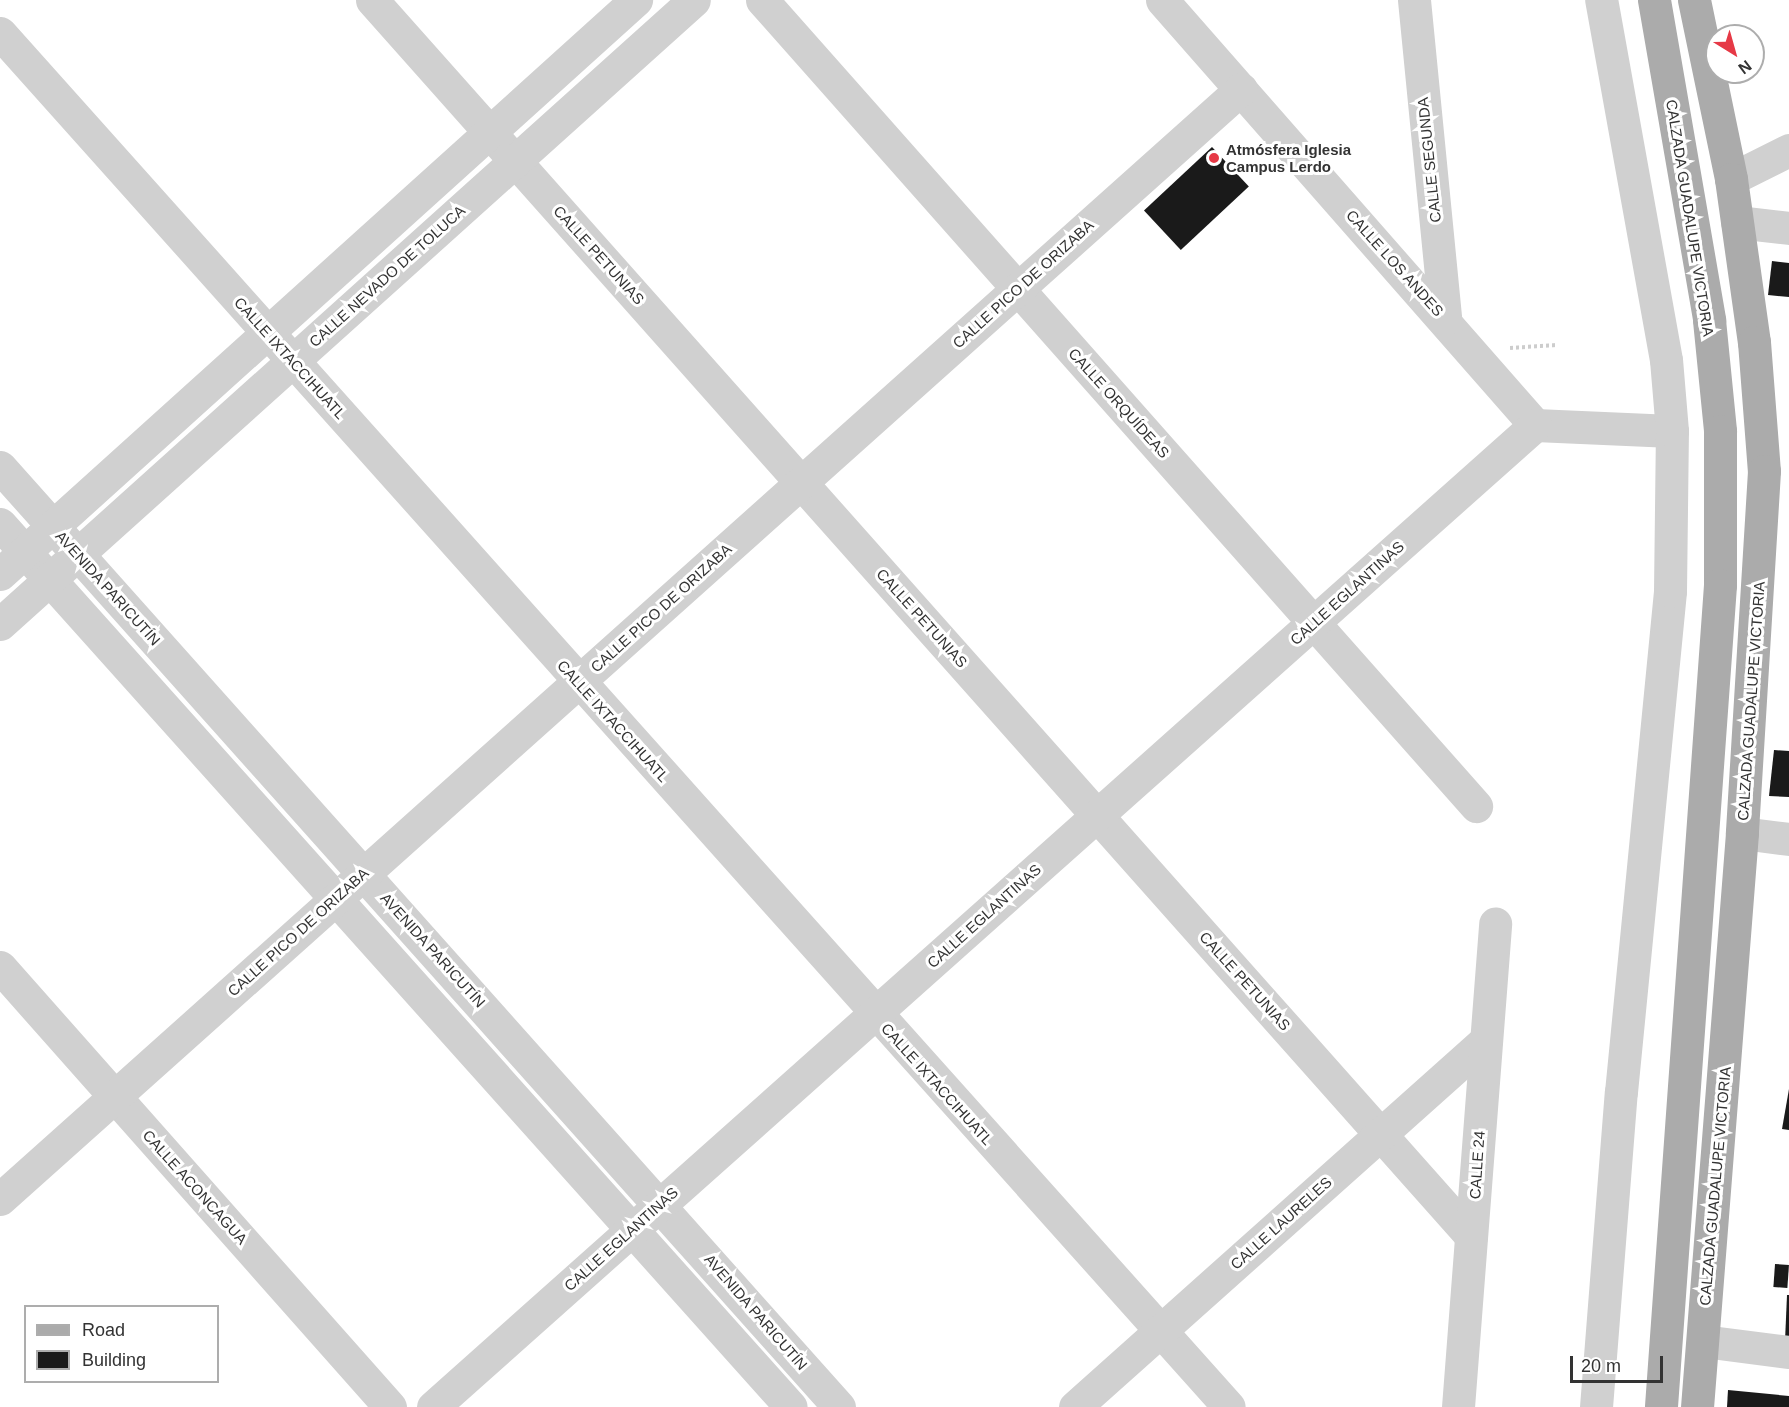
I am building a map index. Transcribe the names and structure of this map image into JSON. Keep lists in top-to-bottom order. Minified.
{"streets":{"main road":["CALZADA GUADALUPE VICTORIA"],"street":["CALLE SEGUNDA","CALLE PETUNIAS","CALLE LOS ANDES","CALLE NEVADO DE TOLUCA","CALLE PICO DE ORIZABA","CALLE IXTACCIHUATL","CALLE ORQUÍDEAS","AVENIDA PARICUTÍN","CALLE EGLANTINAS","CALLE 24","CALLE ACONCAGUA","CALLE LAURELES"]},"crossings":[["CALLE SEGUNDA","CALLE LOS ANDES"],["CALLE PETUNIAS","CALLE NEVADO DE TOLUCA"],["CALLE PETUNIAS","CALLE PICO DE ORIZABA"],["CALLE PETUNIAS","CALLE EGLANTINAS"],["CALLE PETUNIAS","CALLE 24"],["CALLE PETUNIAS","CALLE LAURELES"],["CALLE LOS ANDES","CALLE PICO DE ORIZABA"],["CALLE LOS ANDES","CALLE EGLANTINAS"],["CALLE NEVADO DE TOLUCA","CALLE IXTACCIHUATL"],["CALLE NEVADO DE TOLUCA","AVENIDA PARICUTÍN"],["CALLE PICO DE ORIZABA","CALLE IXTACCIHUATL"],["CALLE PICO DE ORIZABA","CALLE ORQUÍDEAS"],["CALLE PICO DE ORIZABA","AVENIDA PARICUTÍN"],["CALLE PICO DE ORIZABA","CALLE ACONCAGUA"],["CALLE IXTACCIHUATL","CALLE EGLANTINAS"],["CALLE IXTACCIHUATL","CALLE LAURELES"],["CALLE ORQUÍDEAS","CALLE EGLANTINAS"],["AVENIDA PARICUTÍN","CALLE EGLANTINAS"],["CALLE 24","CALLE LAURELES"]],"places":["Atmósfera Iglesia Campus Lerdo"],"legend":["Road","Building"],"scale_bar":"20 m","north":"bottom right"}
